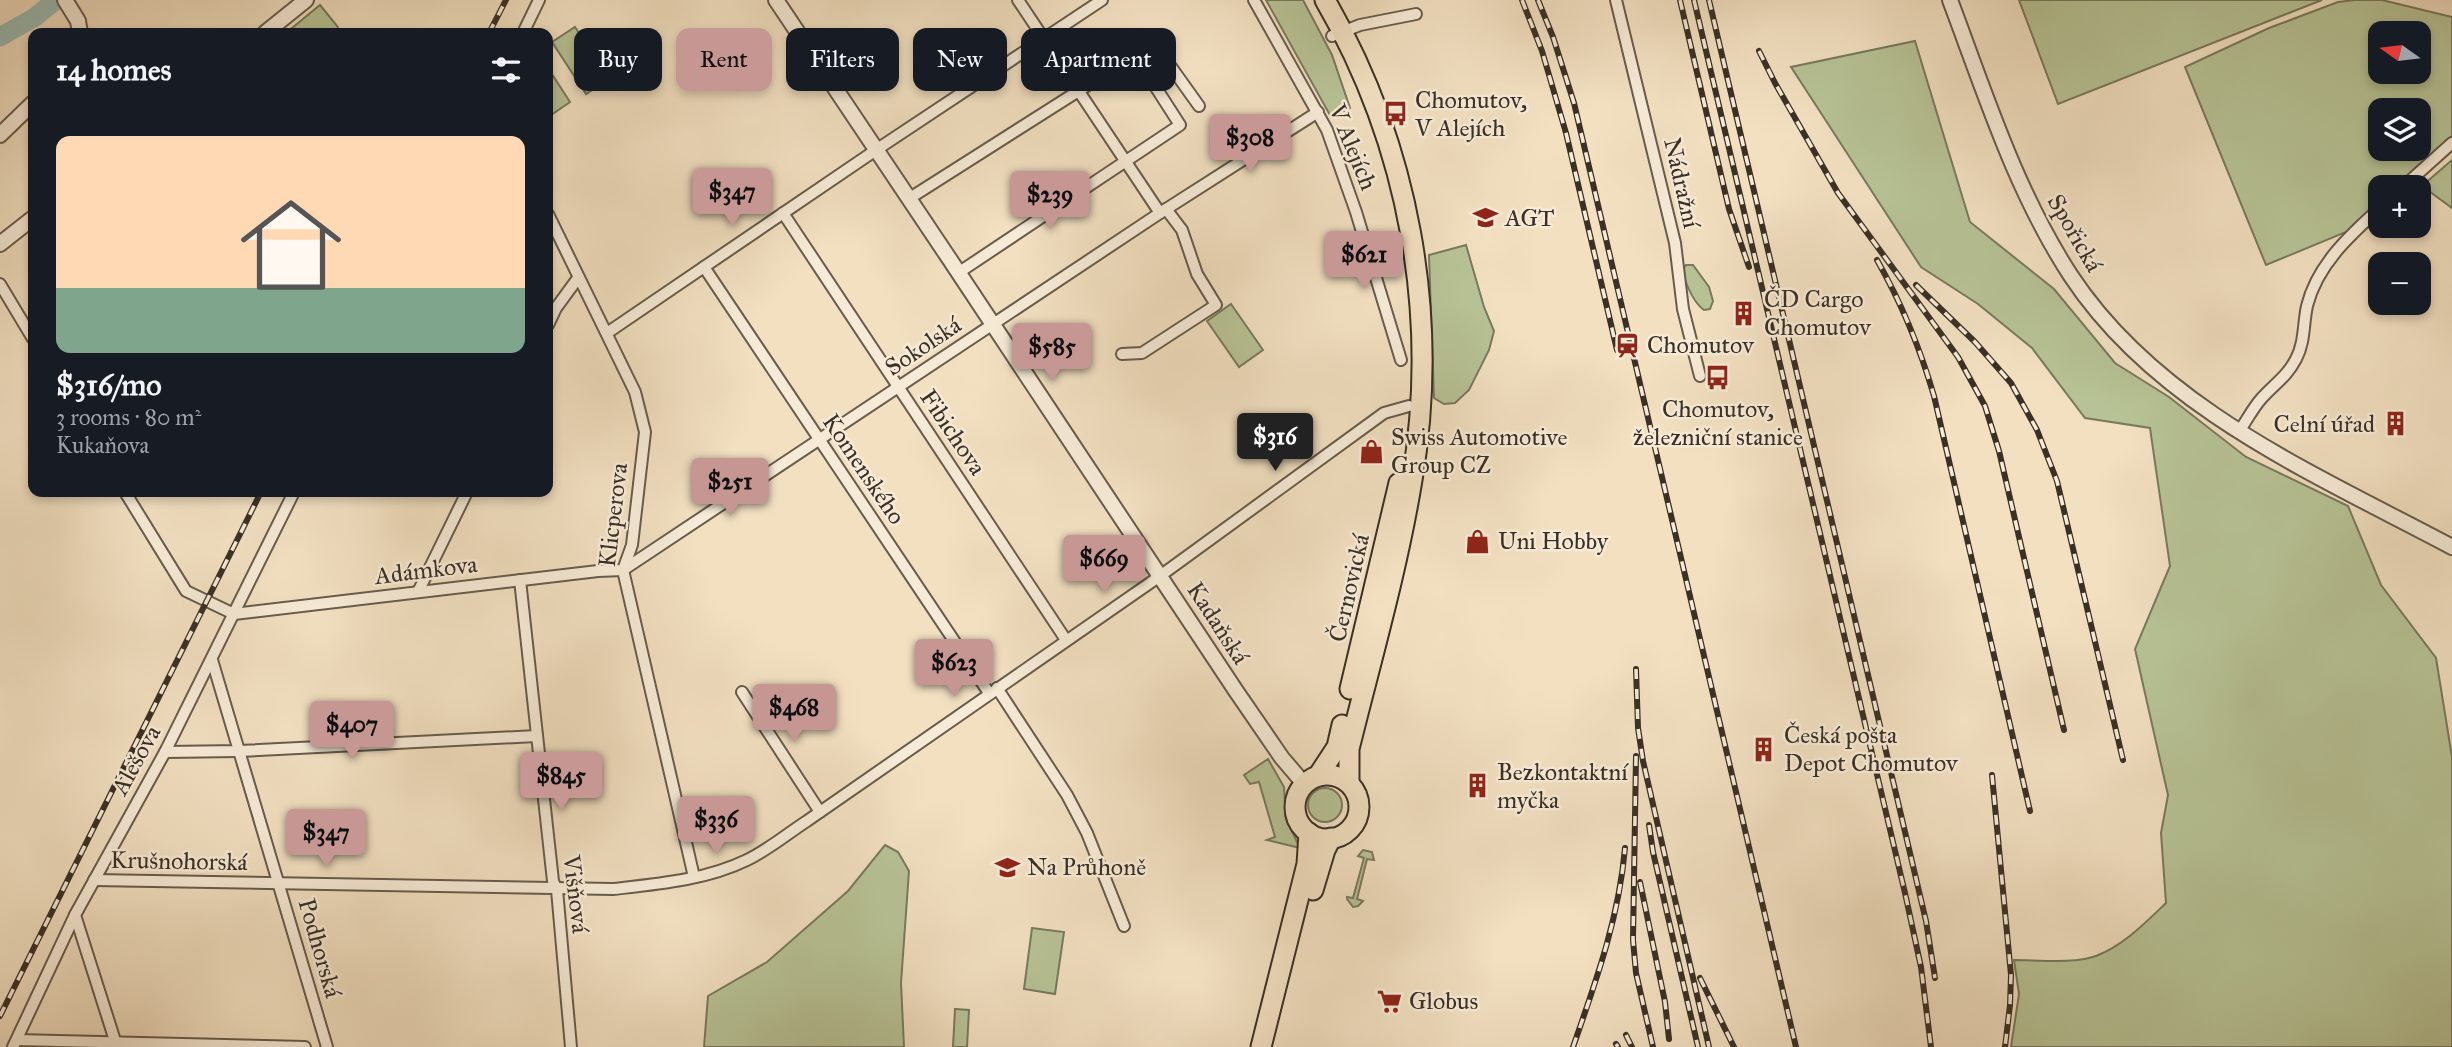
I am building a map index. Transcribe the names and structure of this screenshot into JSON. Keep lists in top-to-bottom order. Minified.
{"streets":{"highway":["Černovická"],"street":["V Alejích","Nádražní","Spořická","Sokolská","Fibichova","Komenského","Klicperova","Adámkova","Kadaňská","Alešova","Krušnohorská","Višňová","Podhorská"]},"crossings":[["V Alejích","Sokolská"],["Sokolská","Fibichova"],["Sokolská","Komenského"],["Sokolská","Klicperova"],["Sokolská","Adámkova"],["Sokolská","Kadaňská"],["Klicperova","Adámkova"],["Adámkova","Alešova"],["Adámkova","Višňová"],["Černovická","Kadaňská"],["Alešova","Krušnohorská"],["Alešova","Podhorská"],["Krušnohorská","Višňová"],["Krušnohorská","Podhorská"]],"places":{"bus stop":["Chomutov, V Alejích","Chomutov, železniční stanice"],"school or university":["AGT","Na Průhoně"],"building":["ČD Cargo Chomutov","Celní úřad","Česká pošta Depot Chomutov","Bezkontaktní myčka"],"station":["Chomutov"],"shop":["Swiss Automotive Group CZ","Uni Hobby"],"supermarket":["Globus"]},"north":"left","page":{"map_buttons":["+","−"],"chip":["Buy","Rent","Filters","New","Apartment"],"heading":"14 homes","list":[{"name":"$316/mo","note":"3 rooms · 80 m² · Kukaňova"}],"price":["$308","$347","$239","$621","$585","$316","$251","$669","$623","$468","$407","$845","$336","$347"]}}
